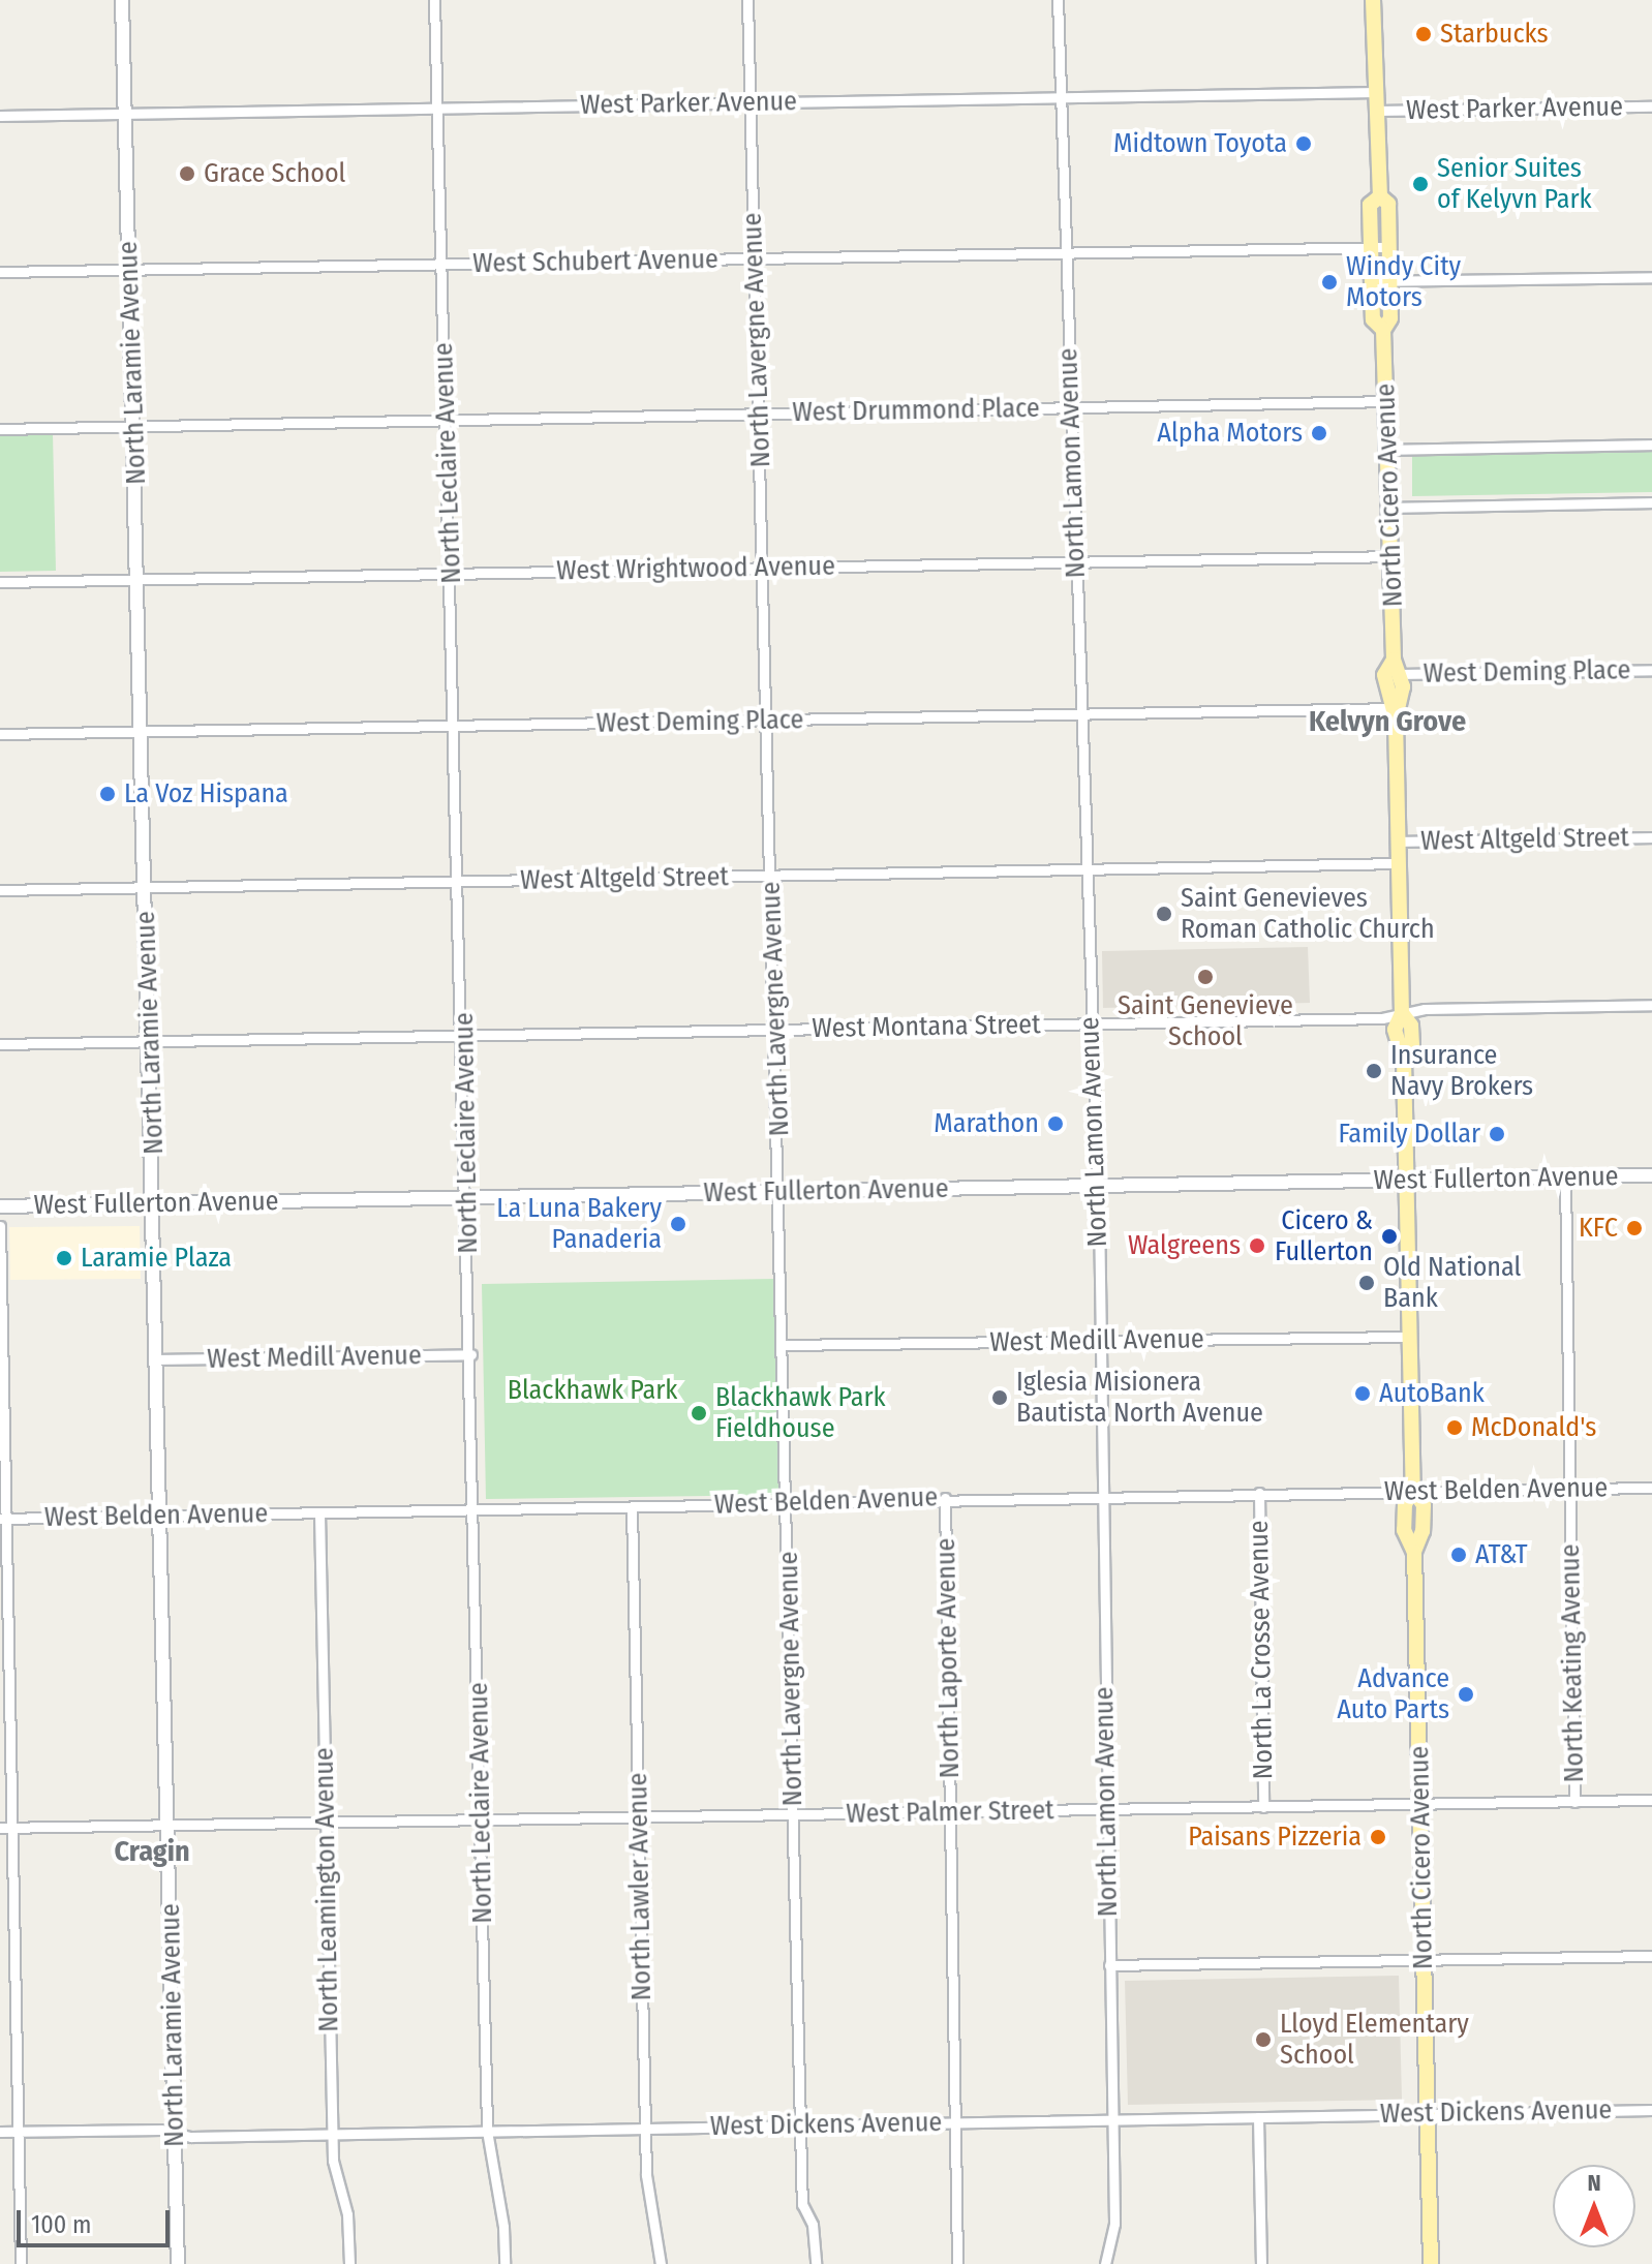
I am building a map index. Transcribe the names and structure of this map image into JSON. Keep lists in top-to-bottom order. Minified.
{"streets":{"main road":["North Cicero Avenue"],"street":["West Parker Avenue","West Schubert Avenue","North Lavergne Avenue","North Laramie Avenue","West Drummond Place","North Leclaire Avenue","North Lamon Avenue","West Wrightwood Avenue","West Deming Place","West Altgeld Street","West Montana Street","West Fullerton Avenue","West Medill Avenue","West Belden Avenue","North La Crosse Avenue","North Laporte Avenue","North Keating Avenue","West Palmer Street","North Lawler Avenue","North Leamington Avenue","West Dickens Avenue"]},"crossings":[["West Parker Avenue","North Lavergne Avenue"],["West Parker Avenue","North Laramie Avenue"],["West Parker Avenue","North Leclaire Avenue"],["West Parker Avenue","North Lamon Avenue"],["West Parker Avenue","North Cicero Avenue"],["West Schubert Avenue","North Lavergne Avenue"],["West Schubert Avenue","North Laramie Avenue"],["West Schubert Avenue","North Leclaire Avenue"],["West Schubert Avenue","North Lamon Avenue"],["West Schubert Avenue","North Cicero Avenue"],["North Lavergne Avenue","West Drummond Place"],["North Lavergne Avenue","West Wrightwood Avenue"],["North Lavergne Avenue","West Deming Place"],["North Lavergne Avenue","West Altgeld Street"],["North Lavergne Avenue","West Montana Street"],["North Lavergne Avenue","West Fullerton Avenue"],["North Lavergne Avenue","West Medill Avenue"],["North Lavergne Avenue","West Belden Avenue"],["North Lavergne Avenue","West Palmer Street"],["North Lavergne Avenue","West Dickens Avenue"],["North Laramie Avenue","West Drummond Place"],["North Laramie Avenue","West Wrightwood Avenue"],["North Laramie Avenue","West Deming Place"],["North Laramie Avenue","West Altgeld Street"],["North Laramie Avenue","West Montana Street"],["North Laramie Avenue","West Fullerton Avenue"],["North Laramie Avenue","West Medill Avenue"],["North Laramie Avenue","West Belden Avenue"],["North Laramie Avenue","West Palmer Street"],["North Laramie Avenue","West Dickens Avenue"],["West Drummond Place","North Leclaire Avenue"],["West Drummond Place","North Lamon Avenue"],["West Drummond Place","North Cicero Avenue"],["North Leclaire Avenue","West Wrightwood Avenue"],["North Leclaire Avenue","West Deming Place"],["North Leclaire Avenue","West Altgeld Street"],["North Leclaire Avenue","West Montana Street"],["North Leclaire Avenue","West Fullerton Avenue"],["North Leclaire Avenue","West Medill Avenue"],["North Leclaire Avenue","West Belden Avenue"],["North Leclaire Avenue","West Palmer Street"],["North Leclaire Avenue","West Dickens Avenue"],["North Lamon Avenue","West Wrightwood Avenue"],["North Lamon Avenue","West Deming Place"],["North Lamon Avenue","West Altgeld Street"],["North Lamon Avenue","West Montana Street"],["North Lamon Avenue","West Fullerton Avenue"],["North Lamon Avenue","West Medill Avenue"],["North Lamon Avenue","West Belden Avenue"],["North Lamon Avenue","West Palmer Street"],["North Lamon Avenue","West Dickens Avenue"],["North Cicero Avenue","West Wrightwood Avenue"],["North Cicero Avenue","West Deming Place"],["North Cicero Avenue","West Altgeld Street"],["North Cicero Avenue","West Montana Street"],["North Cicero Avenue","West Fullerton Avenue"],["North Cicero Avenue","West Medill Avenue"],["North Cicero Avenue","West Belden Avenue"],["North Cicero Avenue","West Palmer Street"],["North Cicero Avenue","West Dickens Avenue"],["West Fullerton Avenue","North Keating Avenue"],["West Belden Avenue","North La Crosse Avenue"],["West Belden Avenue","North Laporte Avenue"],["West Belden Avenue","North Keating Avenue"],["West Belden Avenue","North Lawler Avenue"],["West Belden Avenue","North Leamington Avenue"],["North La Crosse Avenue","West Palmer Street"],["North Laporte Avenue","West Palmer Street"],["North Laporte Avenue","West Dickens Avenue"],["North Keating Avenue","West Palmer Street"],["West Palmer Street","North Lawler Avenue"],["West Palmer Street","North Leamington Avenue"],["North Lawler Avenue","West Dickens Avenue"],["North Leamington Avenue","West Dickens Avenue"]],"districts":["Kelvyn Grove","Cragin"],"parks":["Blackhawk Park"],"places":["Starbucks","Midtown Toyota","Grace School","Senior Suites of Kelyvn Park","Windy City Motors","Alpha Motors","La Voz Hispana","Saint Genevieves Roman Catholic Church","Saint Genevieve School","Insurance Navy Brokers","Marathon","Family Dollar","La Luna Bakery Panaderia","KFC","Cicero & Fullerton","Walgreens","Laramie Plaza","Old National Bank","AutoBank","Iglesia Misionera Bautista North Avenue","Blackhawk Park Fieldhouse","McDonald's","AT&T","Advance Auto Parts","Paisans Pizzeria","Lloyd Elementary School"],"scale_bar":"100 m","north":"top"}
